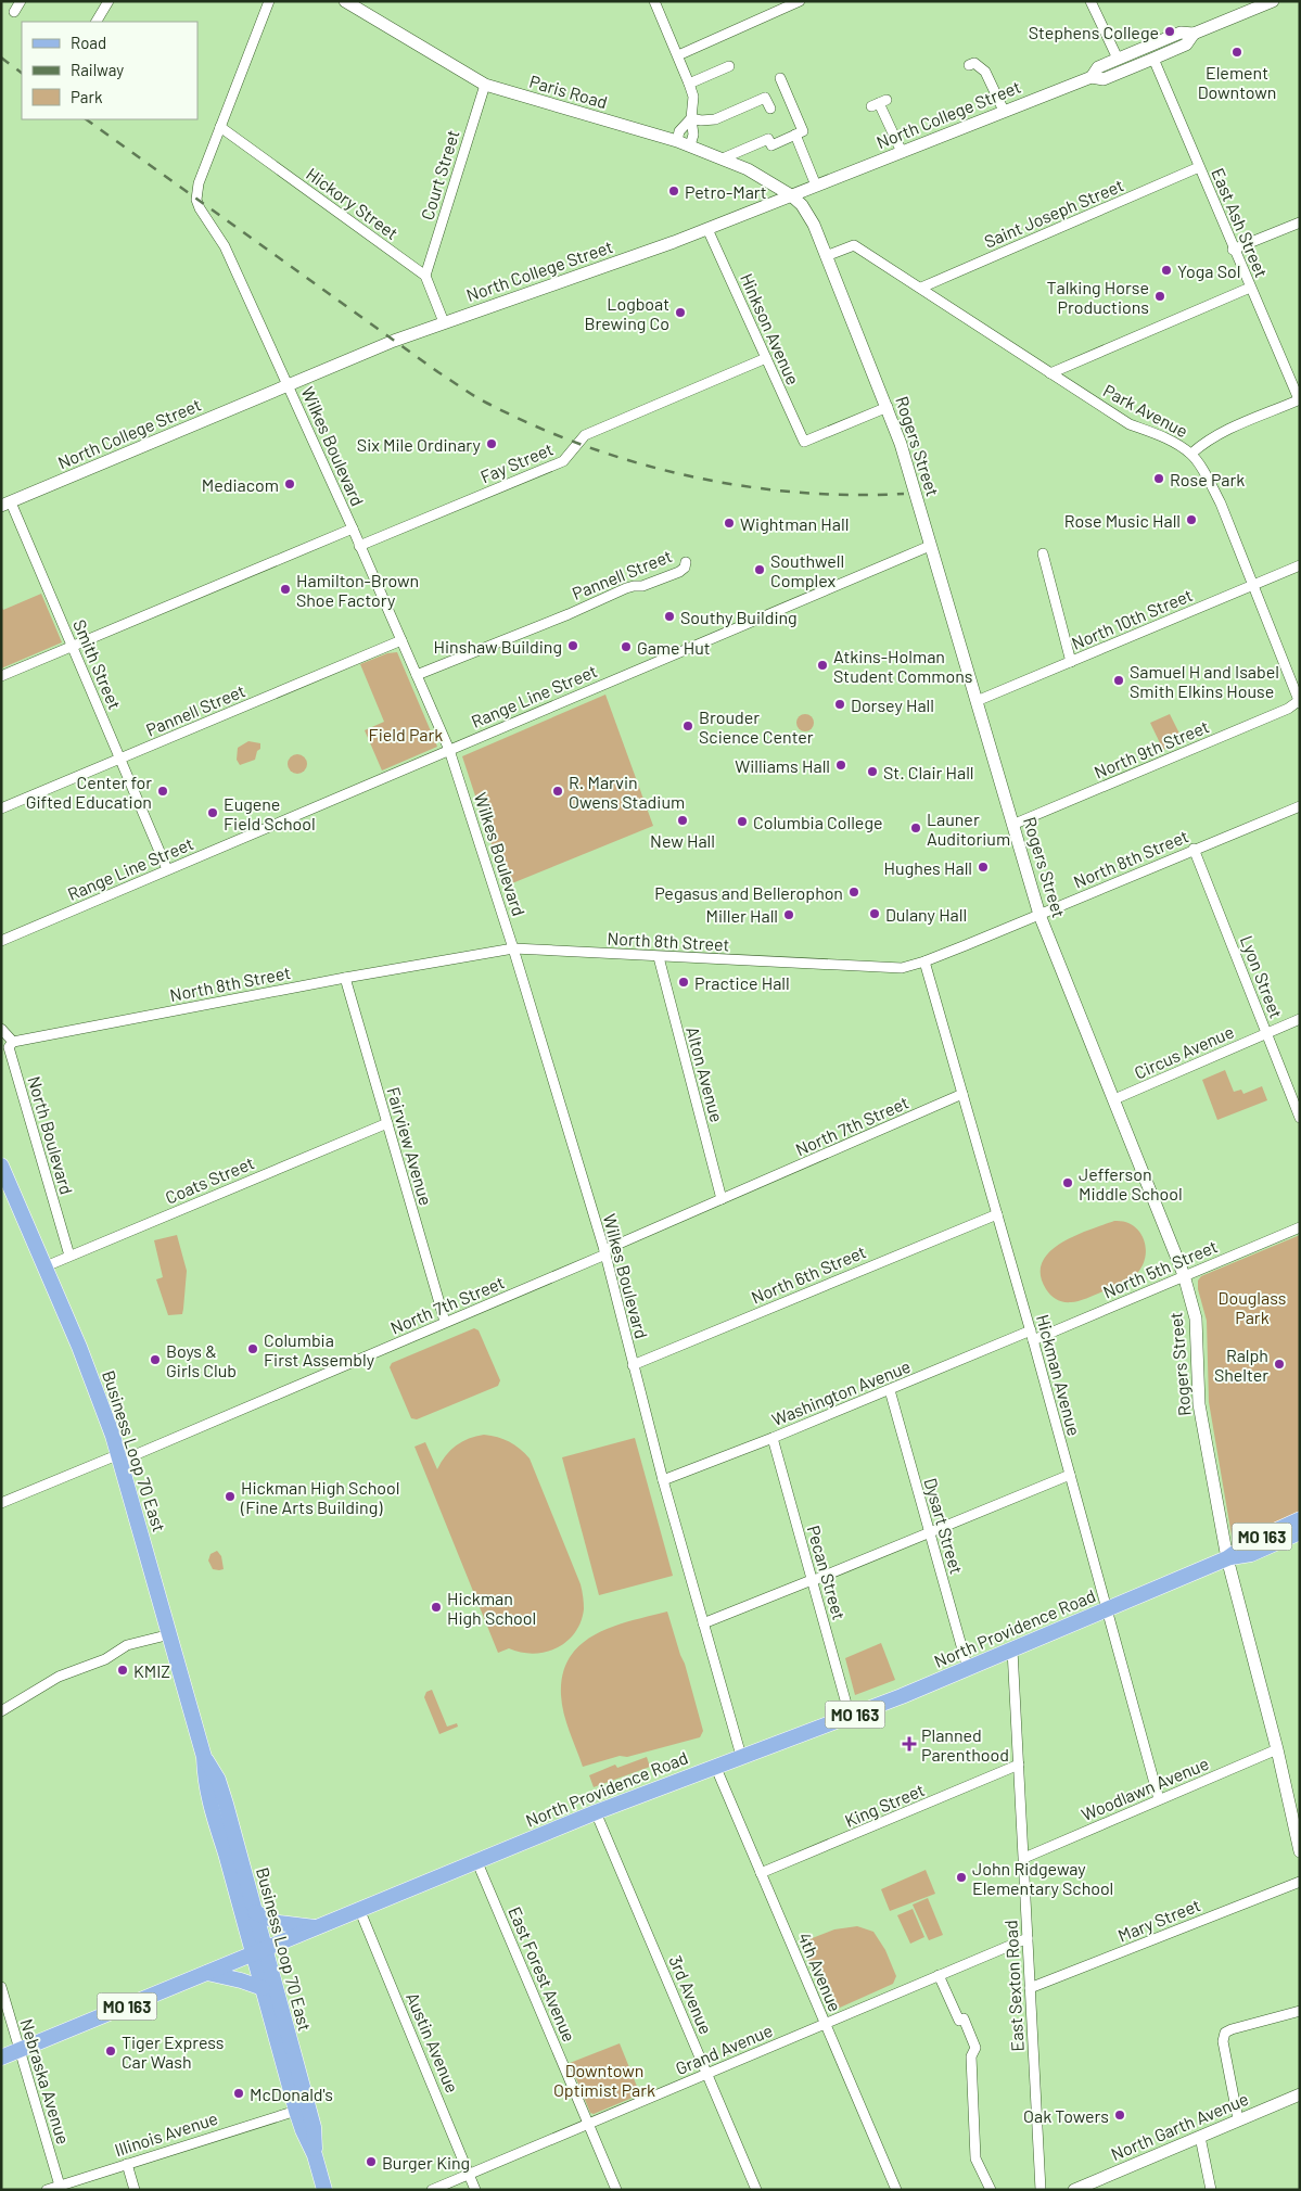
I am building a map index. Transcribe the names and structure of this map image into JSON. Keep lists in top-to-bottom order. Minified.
{"streets":{"main road":["Business Loop 70 East","MO 163","North Providence Road"],"street":["Paris Road","North College Street","Court Street","Hickory Street","Saint Joseph Street","East Ash Street","Hinkson Avenue","Park Avenue","Wilkes Boulevard","Rogers Street","Fay Street","Pannell Street","North 10th Street","Smith Street","Range Line Street","North 9th Street","North 8th Street","Lyon Street","Circus Avenue","Alton Avenue","North 7th Street","North Boulevard","Fairview Avenue","Coats Street","North 5th Street","North 6th Street","Hickman Avenue","Washington Avenue","Dysart Street","Pecan Street","Woodlawn Avenue","King Street","Mary Street","4th Avenue","East Forest Avenue","East Sexton Road","3rd Avenue","Austin Avenue","Grand Avenue","Nebraska Avenue","North Garth Avenue","Illinois Avenue"]},"crossings":[["Paris Road","North College Street"],["Paris Road","Court Street"],["Paris Road","Rogers Street"],["North College Street","East Ash Street"],["North College Street","Hinkson Avenue"],["North College Street","Wilkes Boulevard"],["North College Street","Rogers Street"],["North College Street","Smith Street"],["Court Street","Hickory Street"],["Hickory Street","Wilkes Boulevard"],["Saint Joseph Street","East Ash Street"],["Saint Joseph Street","Park Avenue"],["Hinkson Avenue","Rogers Street"],["Hinkson Avenue","Fay Street"],["Park Avenue","Rogers Street"],["Park Avenue","North 10th Street"],["Park Avenue","North 9th Street"],["Wilkes Boulevard","Fay Street"],["Wilkes Boulevard","Pannell Street"],["Wilkes Boulevard","Range Line Street"],["Wilkes Boulevard","North 8th Street"],["Wilkes Boulevard","North 7th Street"],["Wilkes Boulevard","North 6th Street"],["Wilkes Boulevard","Washington Avenue"],["Wilkes Boulevard","North Providence Road"],["Rogers Street","North 10th Street"],["Rogers Street","Range Line Street"],["Rogers Street","North 9th Street"],["Rogers Street","North 8th Street"],["Rogers Street","Circus Avenue"],["Rogers Street","North 5th Street"],["Rogers Street","North Providence Road"],["Rogers Street","Woodlawn Avenue"],["Pannell Street","Smith Street"],["Smith Street","Range Line Street"],["North 8th Street","Lyon Street"],["North 8th Street","Alton Avenue"],["North 8th Street","North Boulevard"],["North 8th Street","Fairview Avenue"],["North 8th Street","Hickman Avenue"],["Lyon Street","Circus Avenue"],["Alton Avenue","North 7th Street"],["North 7th Street","Fairview Avenue"],["North 7th Street","Hickman Avenue"],["North 7th Street","Business Loop 70 East"],["North Boulevard","Coats Street"],["Fairview Avenue","Coats Street"],["Coats Street","Business Loop 70 East"],["North 5th Street","Hickman Avenue"],["North 5th Street","Washington Avenue"],["North 6th Street","Hickman Avenue"],["Hickman Avenue","Washington Avenue"],["Hickman Avenue","North Providence Road"],["Hickman Avenue","Woodlawn Avenue"],["Washington Avenue","Dysart Street"],["Washington Avenue","Pecan Street"],["Business Loop 70 East","North Providence Road"],["Business Loop 70 East","Illinois Avenue"],["Dysart Street","North Providence Road"],["Pecan Street","North Providence Road"],["North Providence Road","4th Avenue"],["North Providence Road","East Forest Avenue"],["North Providence Road","East Sexton Road"],["North Providence Road","3rd Avenue"],["North Providence Road","Austin Avenue"],["North Providence Road","Nebraska Avenue"],["Woodlawn Avenue","East Sexton Road"],["King Street","4th Avenue"],["King Street","East Sexton Road"],["Mary Street","East Sexton Road"],["4th Avenue","Grand Avenue"],["East Forest Avenue","Grand Avenue"],["East Sexton Road","Grand Avenue"],["3rd Avenue","Grand Avenue"],["Austin Avenue","Grand Avenue"],["Nebraska Avenue","Illinois Avenue"]],"parks":["Field Park","Douglass Park","Downtown Optimist Park"],"places":{"other":["Stephens College","Element Downtown","Petro-Mart","Yoga Sol","Talking Horse Productions","Logboat Brewing Co","Six Mile Ordinary","Rose Park","Mediacom","Rose Music Hall","Wightman Hall","Southwell Complex","Hamilton-Brown Shoe Factory","Southy Building","Hinshaw Building","Game Hut","Atkins-Holman Student Commons","Samuel H and Isabel Smith Elkins House","Dorsey Hall","Brouder Science Center","Williams Hall","St. Clair Hall","Center for Gifted Education","R. Marvin Owens Stadium","Eugene Field School","New Hall","Columbia College","Launer Auditorium","Hughes Hall","Pegasus and Bellerophon","Dulany Hall","Miller Hall","Practice Hall","Jefferson Middle School","Columbia First Assembly","Boys & Girls Club","Ralph Shelter","Hickman High School (Fine Arts Building)","Hickman High School","KMIZ","John Ridgeway Elementary School","Tiger Express Car Wash","McDonald's","Oak Towers","Burger King"],"health":["Planned Parenthood"]},"legend":["Road","Railway","Park"]}
